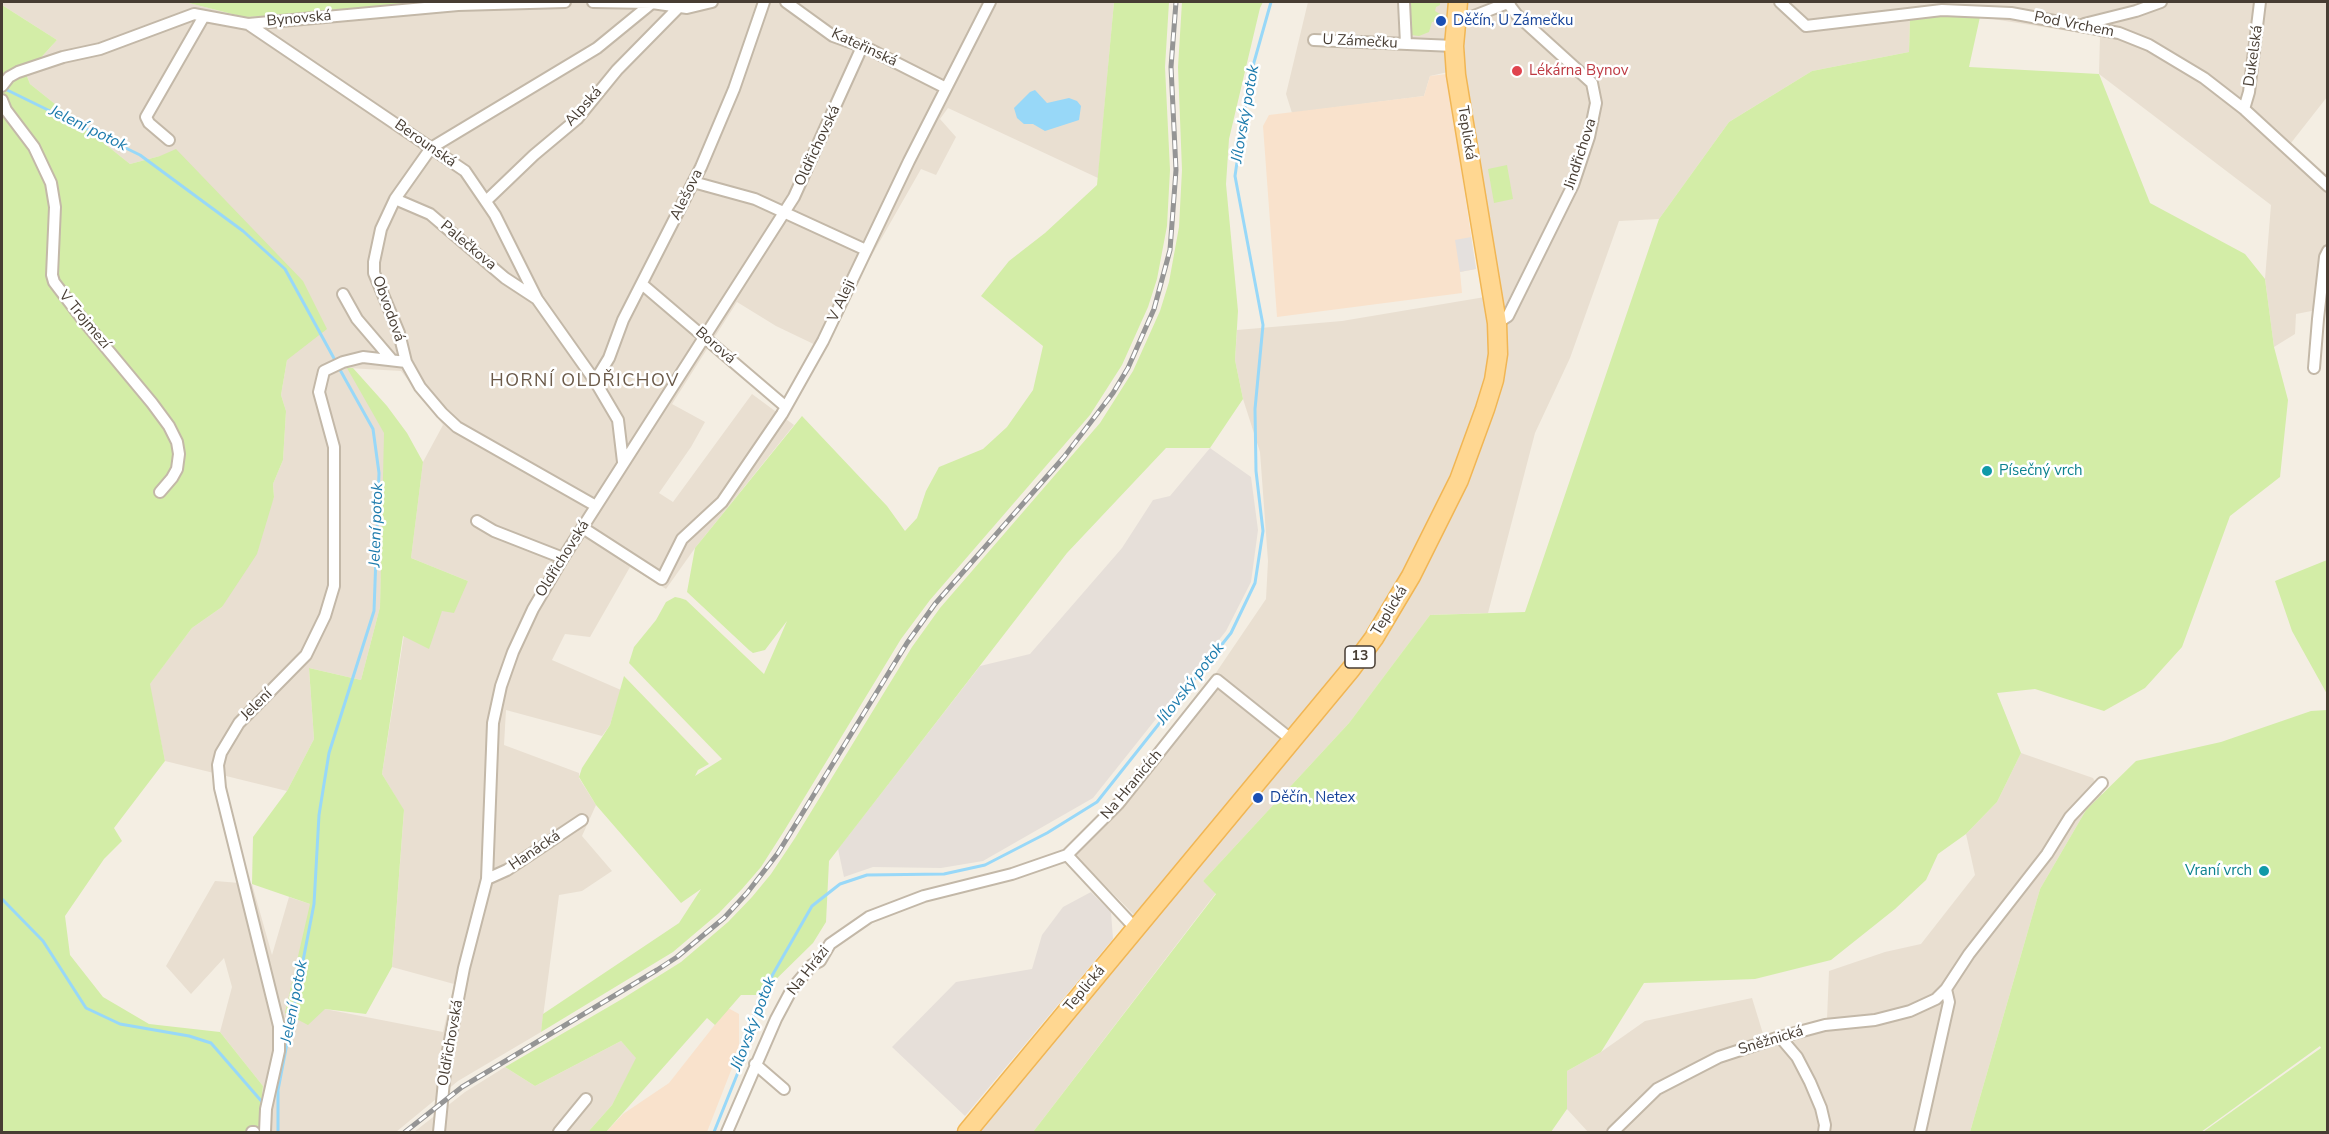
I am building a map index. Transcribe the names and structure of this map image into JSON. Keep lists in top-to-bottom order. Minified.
{"streets":{"main road":["Teplická","13"],"street":["Bynovská","Pod Vrchem","U Zámečku","Kateřinská","Dukelská","Alpská","Berounská","Oldřichovská","Jindřichova","Alešova","Palečkova","V Aleji","Obvodová","V Trojmezí","Borová","Jelení","Na Hranicích","Hanácká","Na Hrázi","Sněžnická"]},"crossings":[["Bynovská","Berounská"],["Pod Vrchem","Dukelská"],["U Zámečku","Teplická"],["Kateřinská","Oldřichovská"],["Kateřinská","V Aleji"],["Alpská","Berounská"],["Teplická","Jindřichova"],["Teplická","Na Hranicích"],["Berounská","Oldřichovská"],["Berounská","Alešova"],["Berounská","Palečkova"],["Berounská","Obvodová"],["Oldřichovská","V Aleji"],["Oldřichovská","Obvodová"],["Oldřichovská","Borová"],["Oldřichovská","Hanácká"],["Alešova","Borová"],["Palečkova","Obvodová"],["V Aleji","Borová"],["Obvodová","Jelení"],["Na Hranicích","Na Hrázi"]],"districts":["HORNÍ OLDŘICHOV"],"water":["Jílovský potok","Jelení potok"],"places":["Děčín, U Zámečku","Lékárna Bynov","Písečný vrch","Děčín, Netex","Vraní vrch"]}
